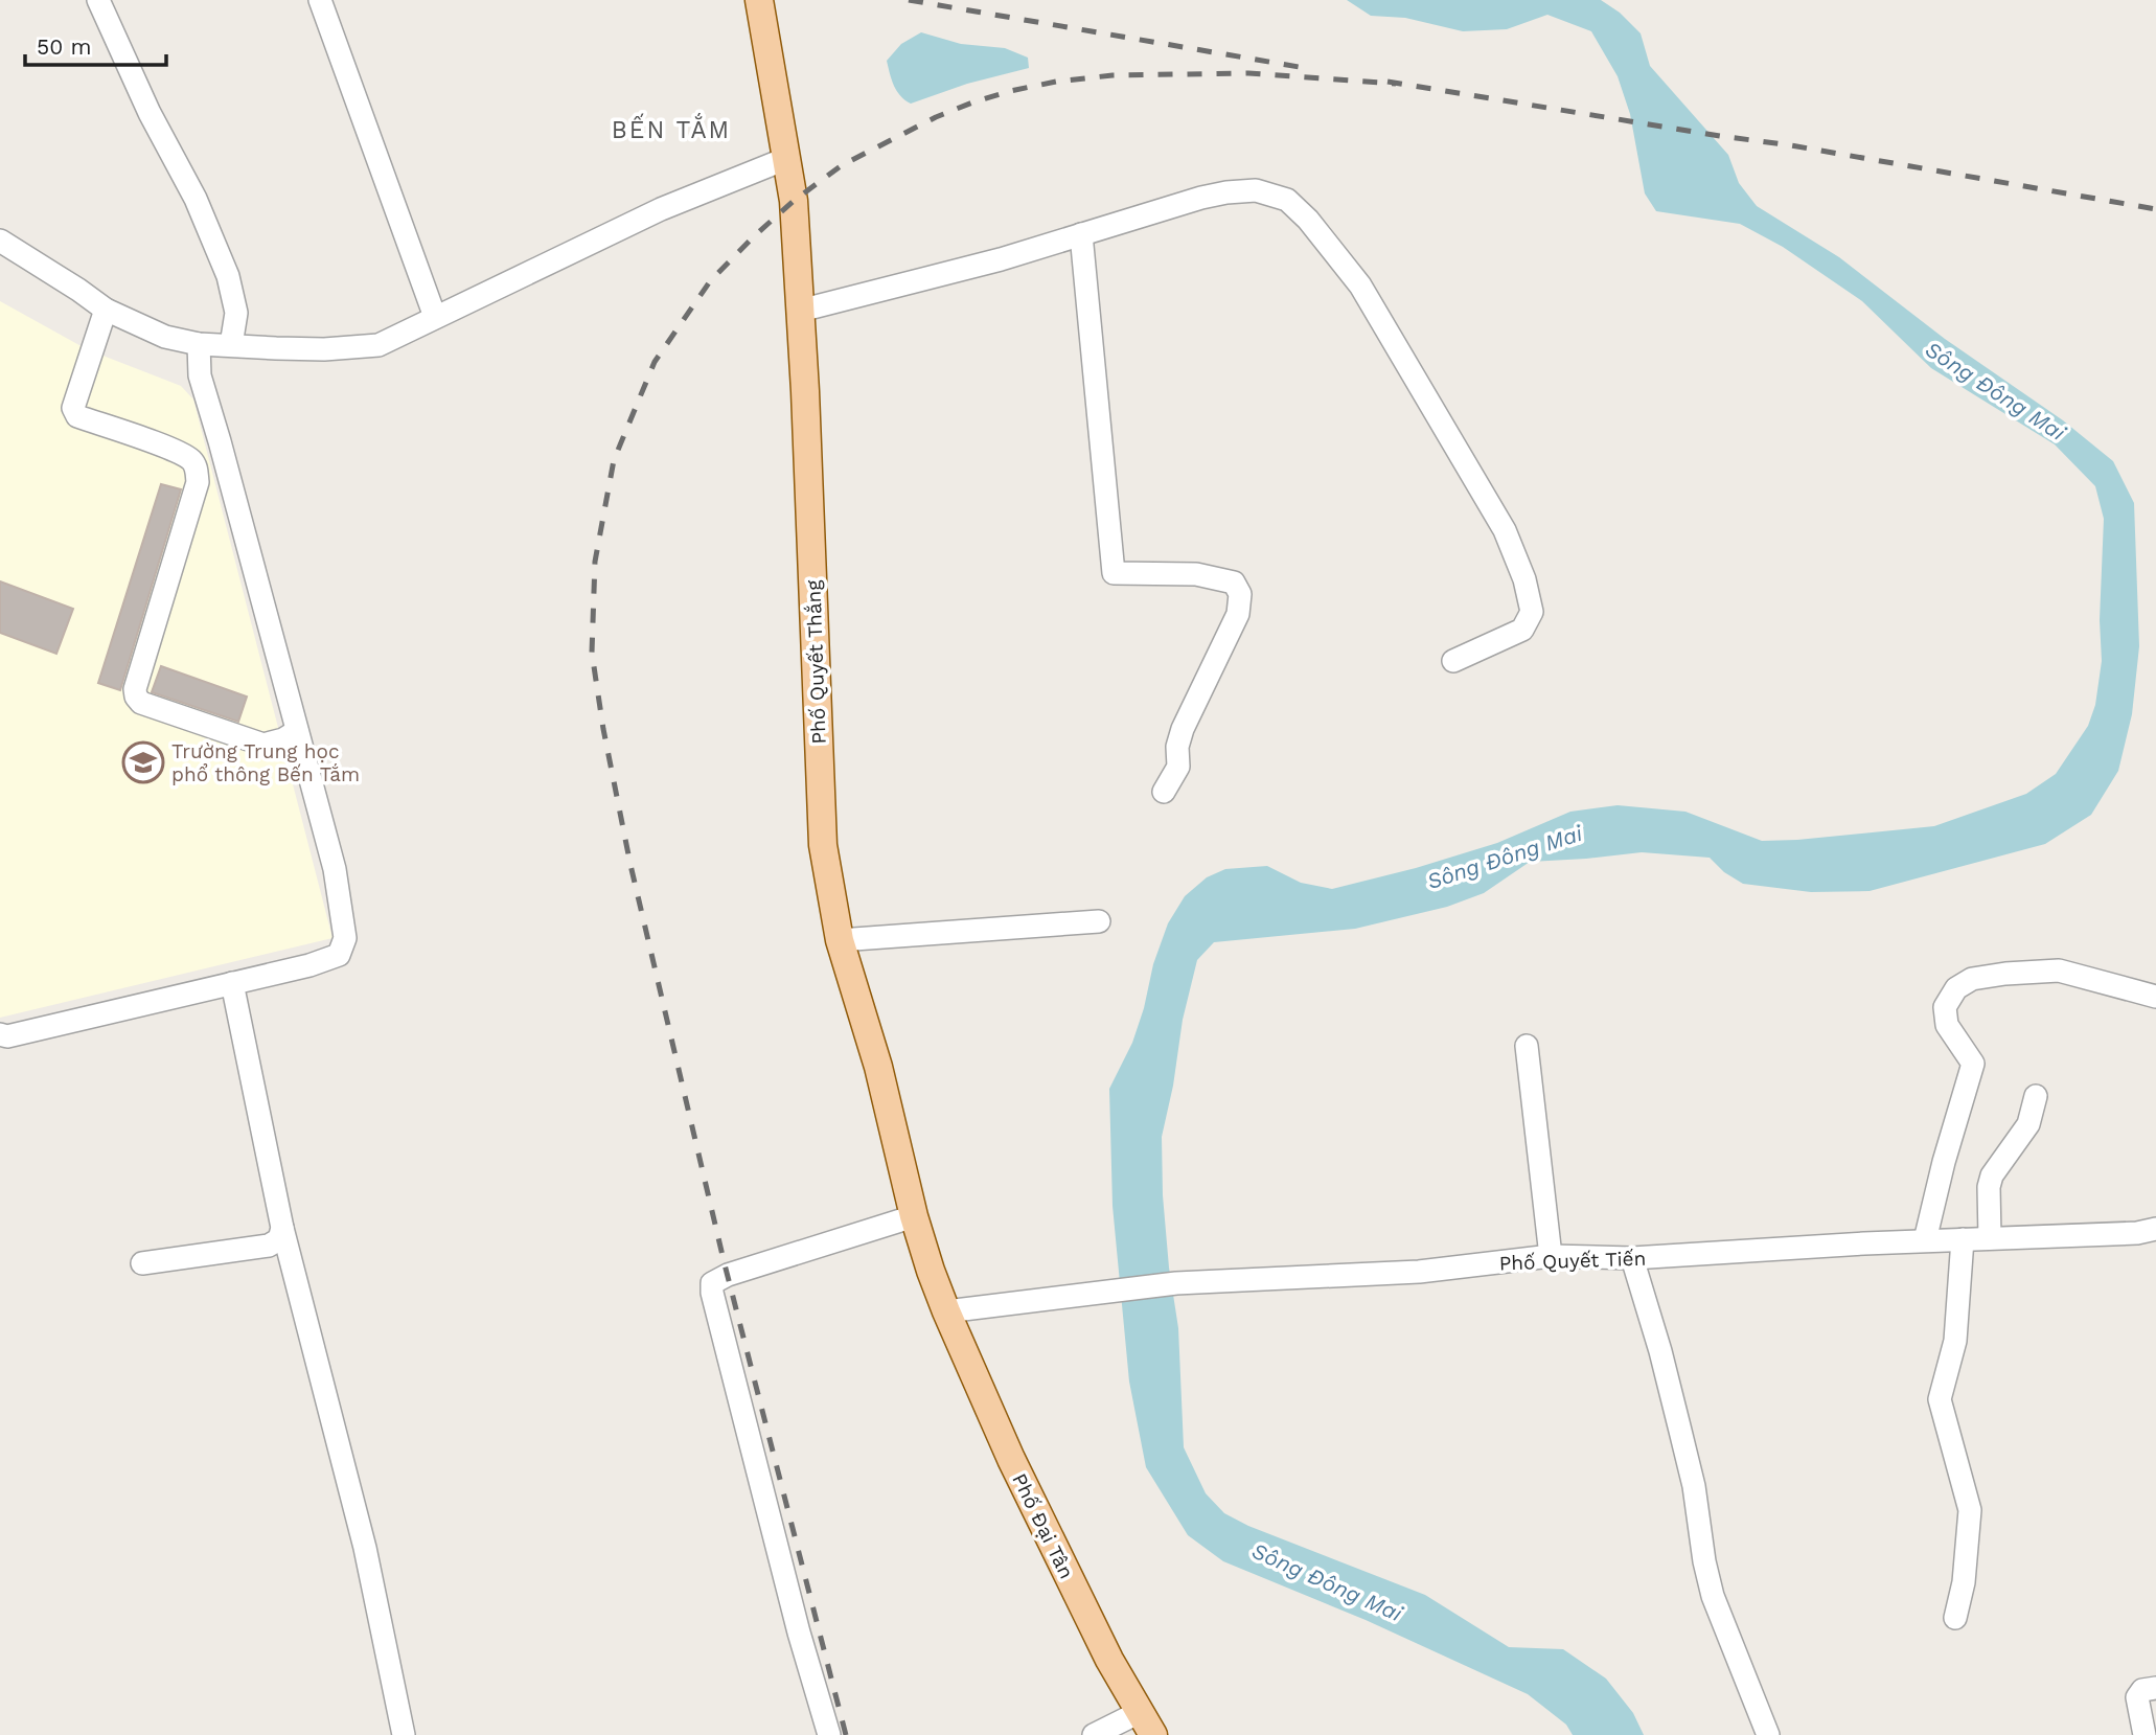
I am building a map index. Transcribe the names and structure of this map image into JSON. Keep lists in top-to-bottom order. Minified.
{"streets":{"main road":["Phố Quyết Thắng","Phố Đại Tân"],"street":["Phố Quyết Tiến"]},"crossings":[["Phố Quyết Thắng","Phố Quyết Tiến"],["Phố Quyết Thắng","Phố Đại Tân"],["Phố Quyết Tiến","Phố Đại Tân"]],"districts":["BẾN TẮM"],"water":["Sông Đông Mai"],"places":{"school or university":["Trường Trung học phổ thông Bến Tắm"]},"scale_bar":"50 m"}
